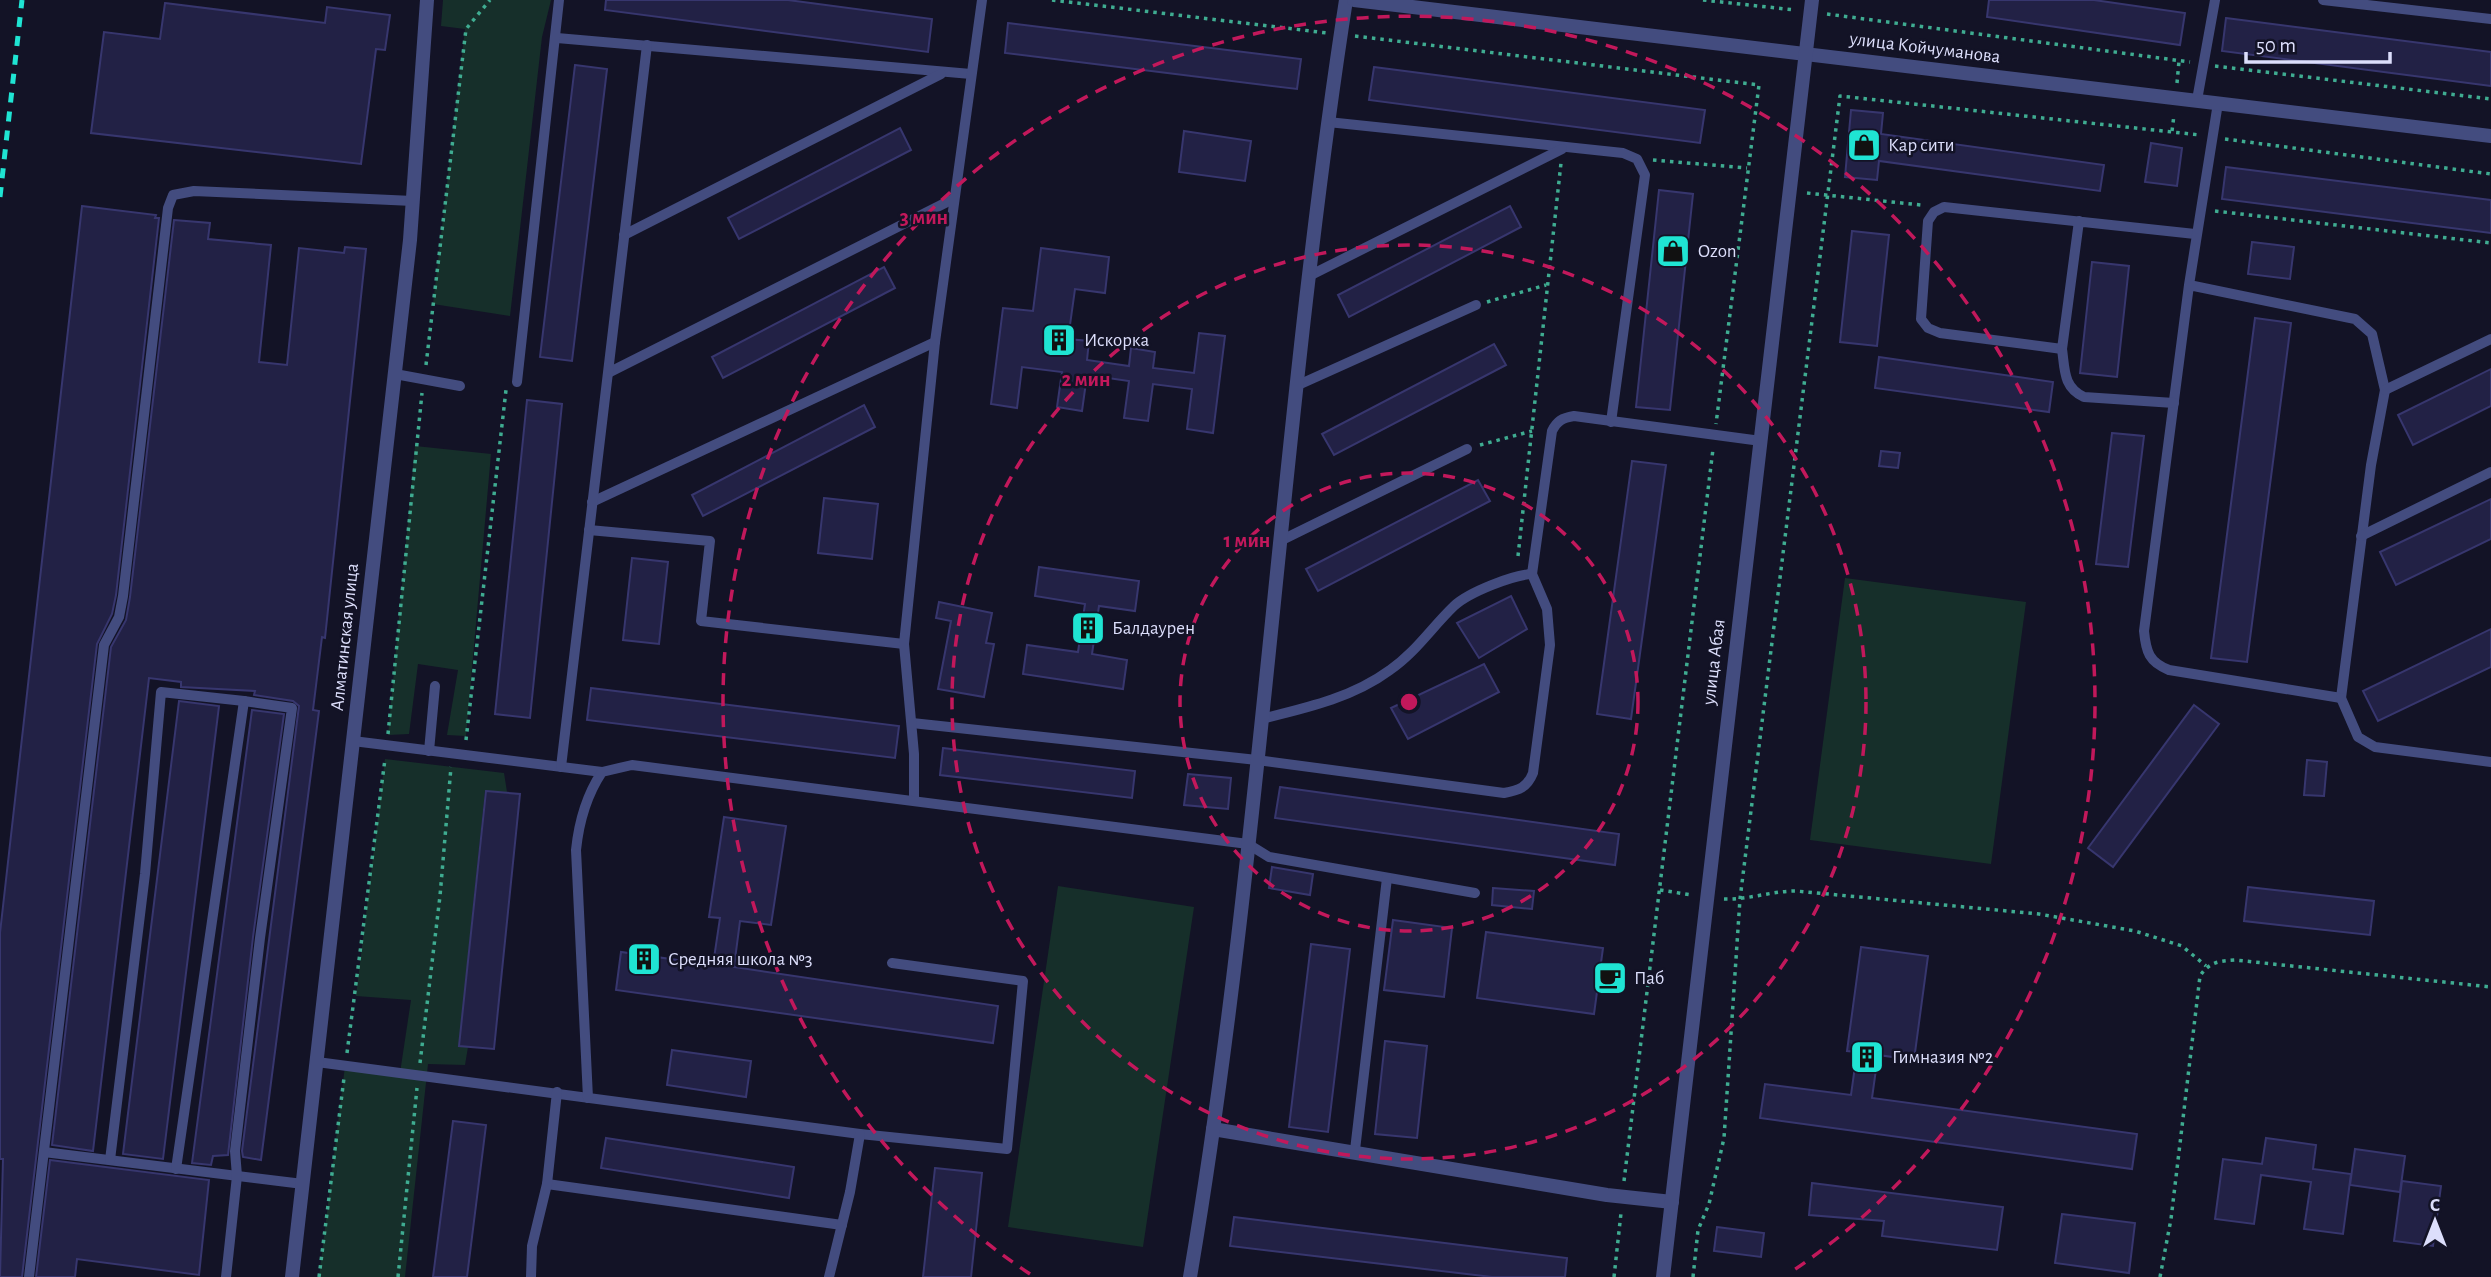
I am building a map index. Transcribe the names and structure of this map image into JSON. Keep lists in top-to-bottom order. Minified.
{"streets":{"street":["улица Койчуманова","Алматинская улица","улица Абая"]},"crossings":[["улица Койчуманова","улица Абая"]],"places":{"shop":["Кар сити","Ozon"],"building":["Искоркa","Балдаурен","Средняя школа №3","Гимназия №2"],"cafe":["Паб"]},"scale_bar":"50 m","north":"top","rings":["3 мин","2 мин","1 мин"]}
